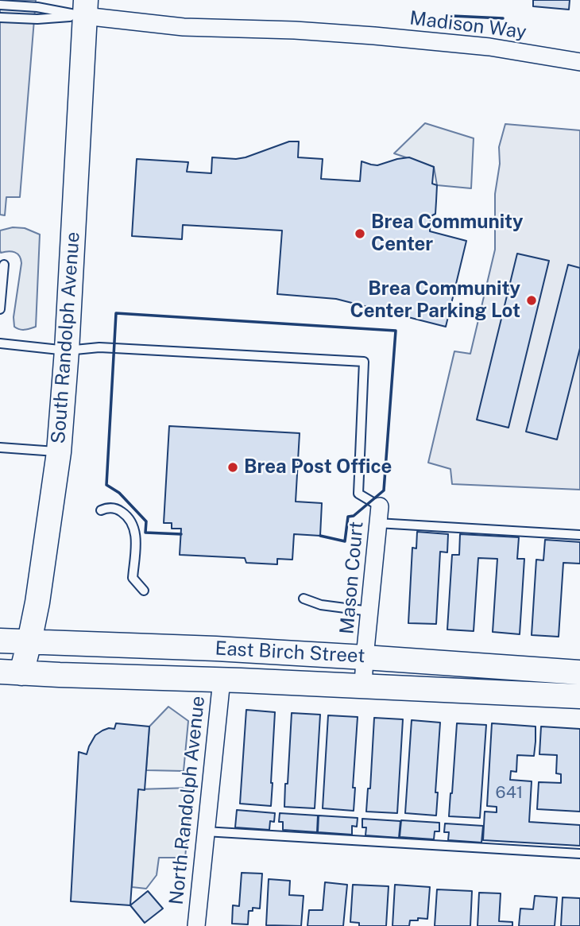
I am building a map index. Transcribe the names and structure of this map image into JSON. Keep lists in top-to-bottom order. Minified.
{"streets":{"street":["Madison Way","South Randolph Avenue","Mason Court","East Birch Street","North Randolph Avenue"]},"crossings":[["Madison Way","South Randolph Avenue"],["South Randolph Avenue","East Birch Street"],["Mason Court","East Birch Street"],["East Birch Street","North Randolph Avenue"]],"places":["Brea Community Center","Brea Community Center Parking Lot","Brea Post Office"],"house_numbers":["641"]}
